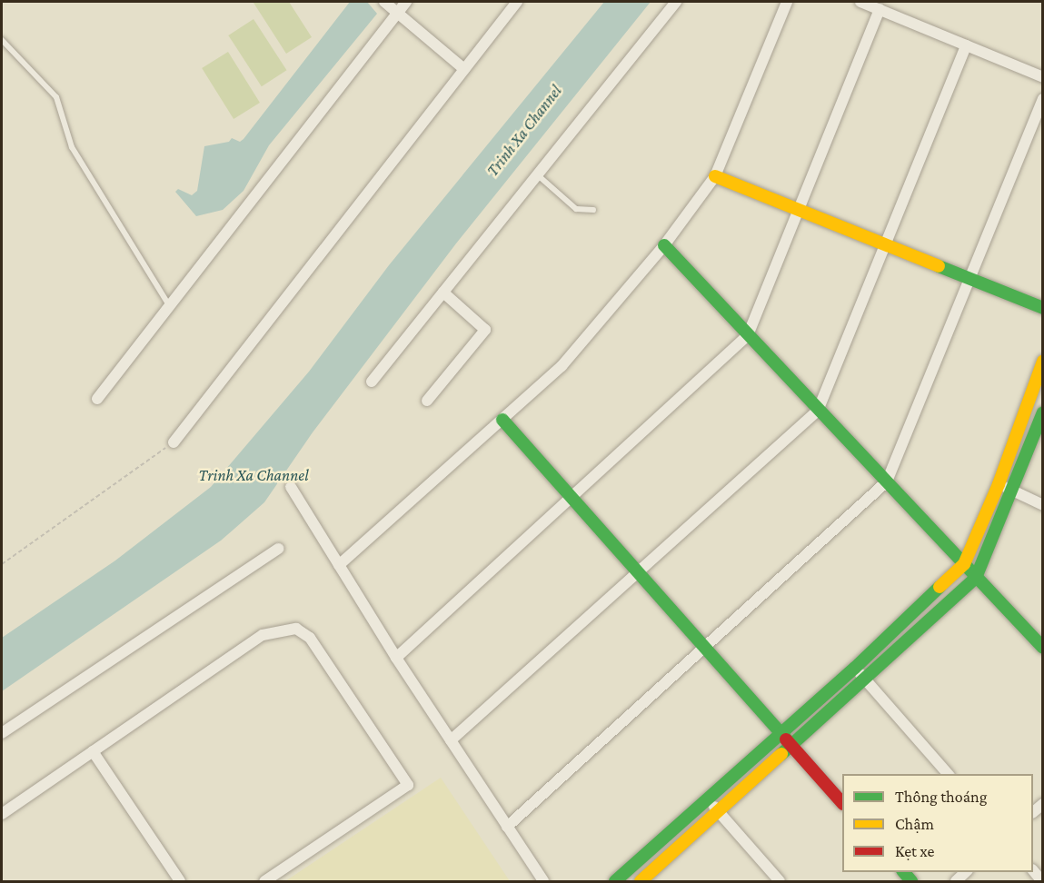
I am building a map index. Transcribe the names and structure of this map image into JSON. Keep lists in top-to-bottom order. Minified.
{"water":["Trinh Xa Channel"],"legend":["Thông thoáng","Chậm","Kẹt xe"]}
